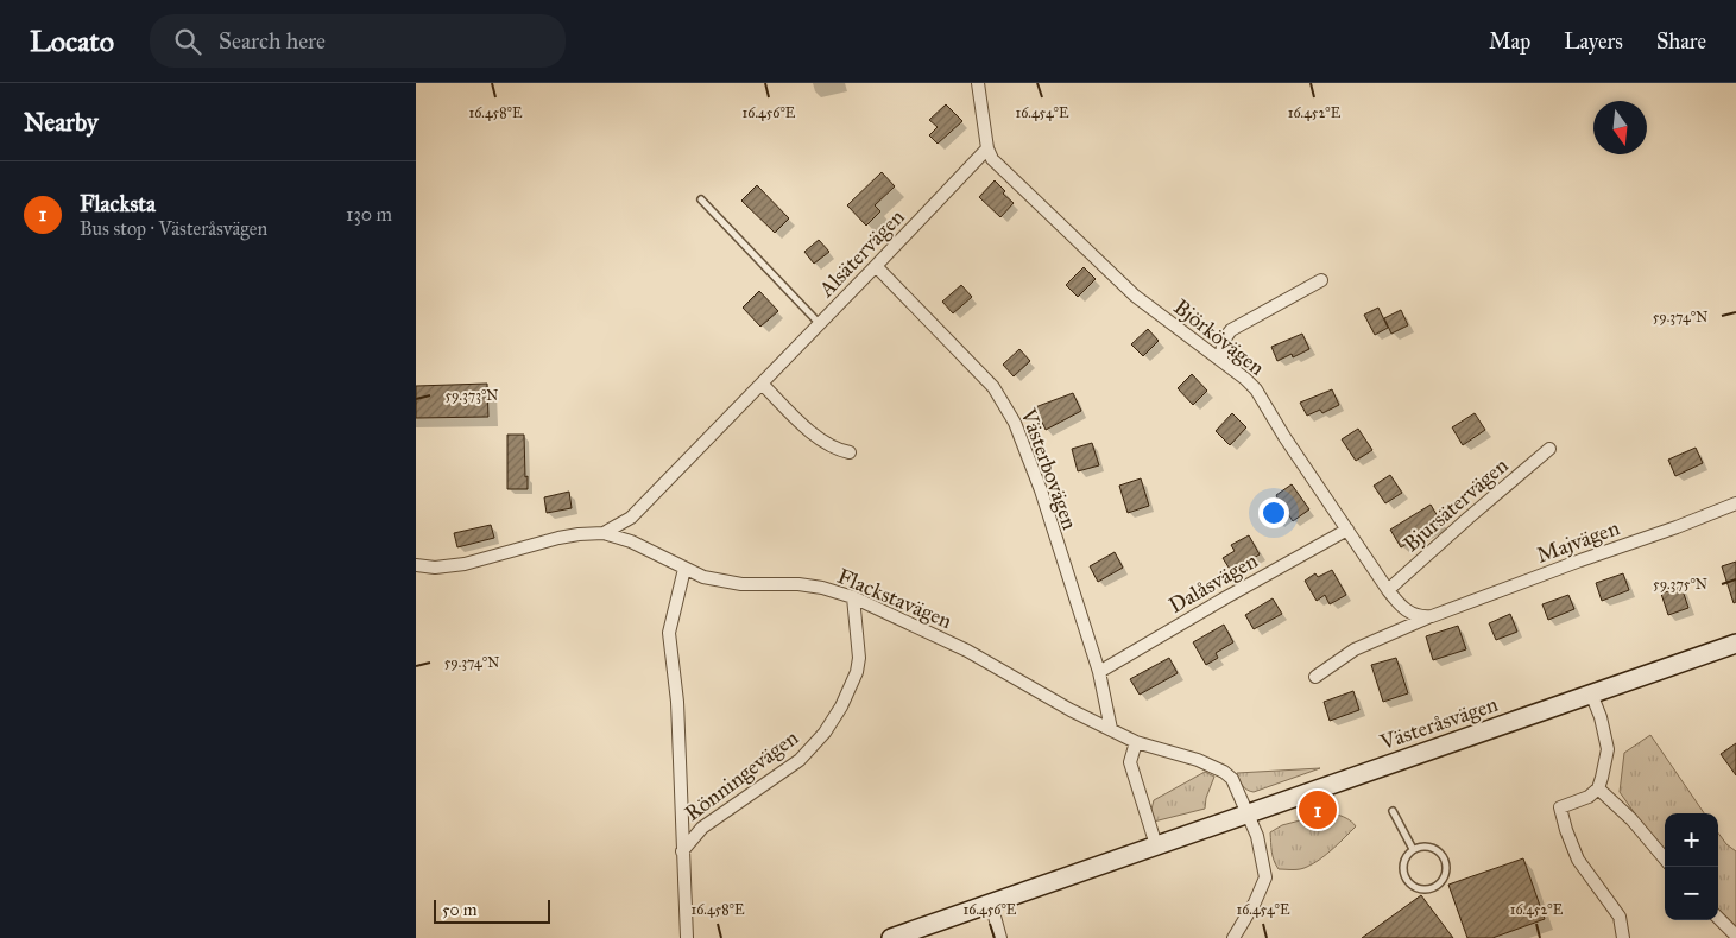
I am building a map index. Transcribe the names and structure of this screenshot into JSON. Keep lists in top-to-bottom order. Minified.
{"streets":{"street":["Alsätervägen","Björkövägen","Västerbovägen","Bjursätervägen","Majvägen","Dalåsvägen","Flackstavägen","Västeråsvägen","Rönningevägen"]},"crossings":[["Alsätervägen","Björkövägen"],["Alsätervägen","Västerbovägen"],["Alsätervägen","Flackstavägen"],["Björkövägen","Bjursätervägen"],["Björkövägen","Dalåsvägen"],["Västerbovägen","Dalåsvägen"],["Västerbovägen","Flackstavägen"],["Flackstavägen","Västeråsvägen"],["Flackstavägen","Rönningevägen"]],"scale_bar":"50 m","north":"bottom","page":{"header":"Locato","search":"Search here","nav":["Map","Layers","Share"],"heading":"Nearby","list":[{"mark":"1","name":"Flacksta","note":"Bus stop · Västeråsvägen","value":"130 m"}],"pins":"1","map_buttons":["+","−"],"scale":"50 m"},"coordinates":["16.458°E","16.456°E","16.454°E","16.452°E","59.374°N","59.373°N","59.375°N"]}
